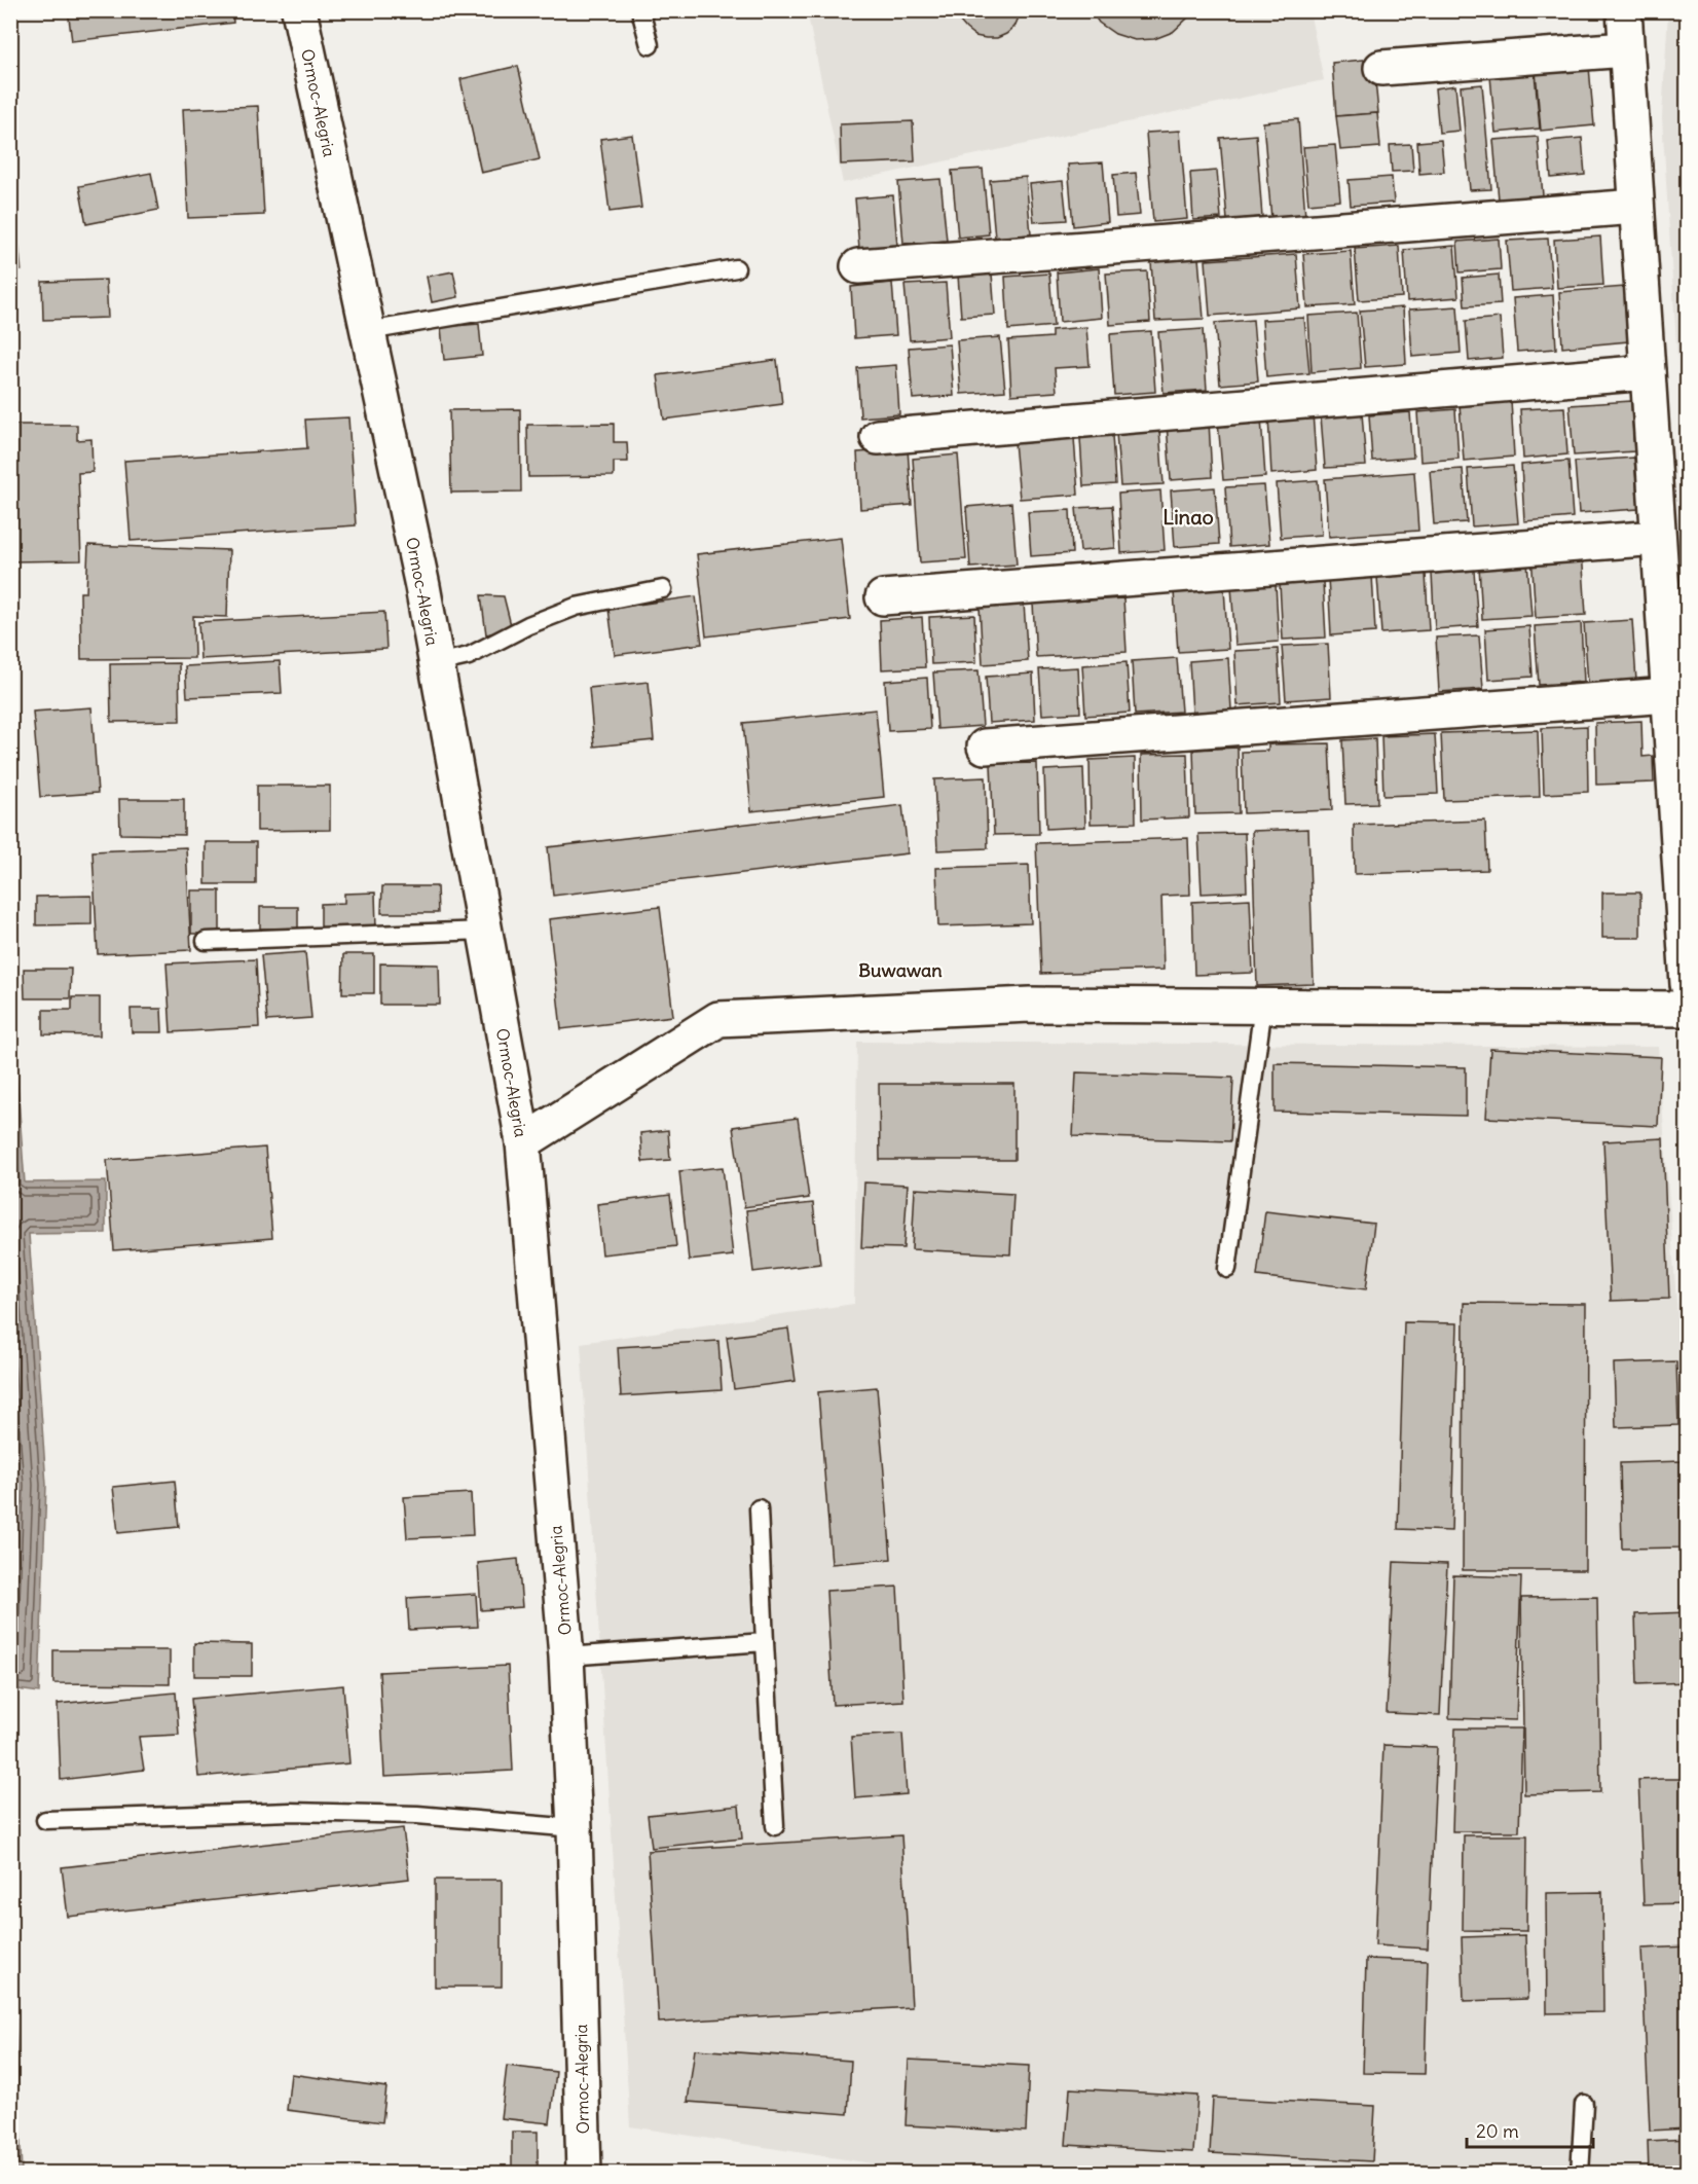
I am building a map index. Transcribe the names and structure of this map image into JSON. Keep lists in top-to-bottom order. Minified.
{"streets":{"street":["Ormoc-Alegria"]},"districts":["Linao","Buwawan"],"scale_bar":"20 m"}
